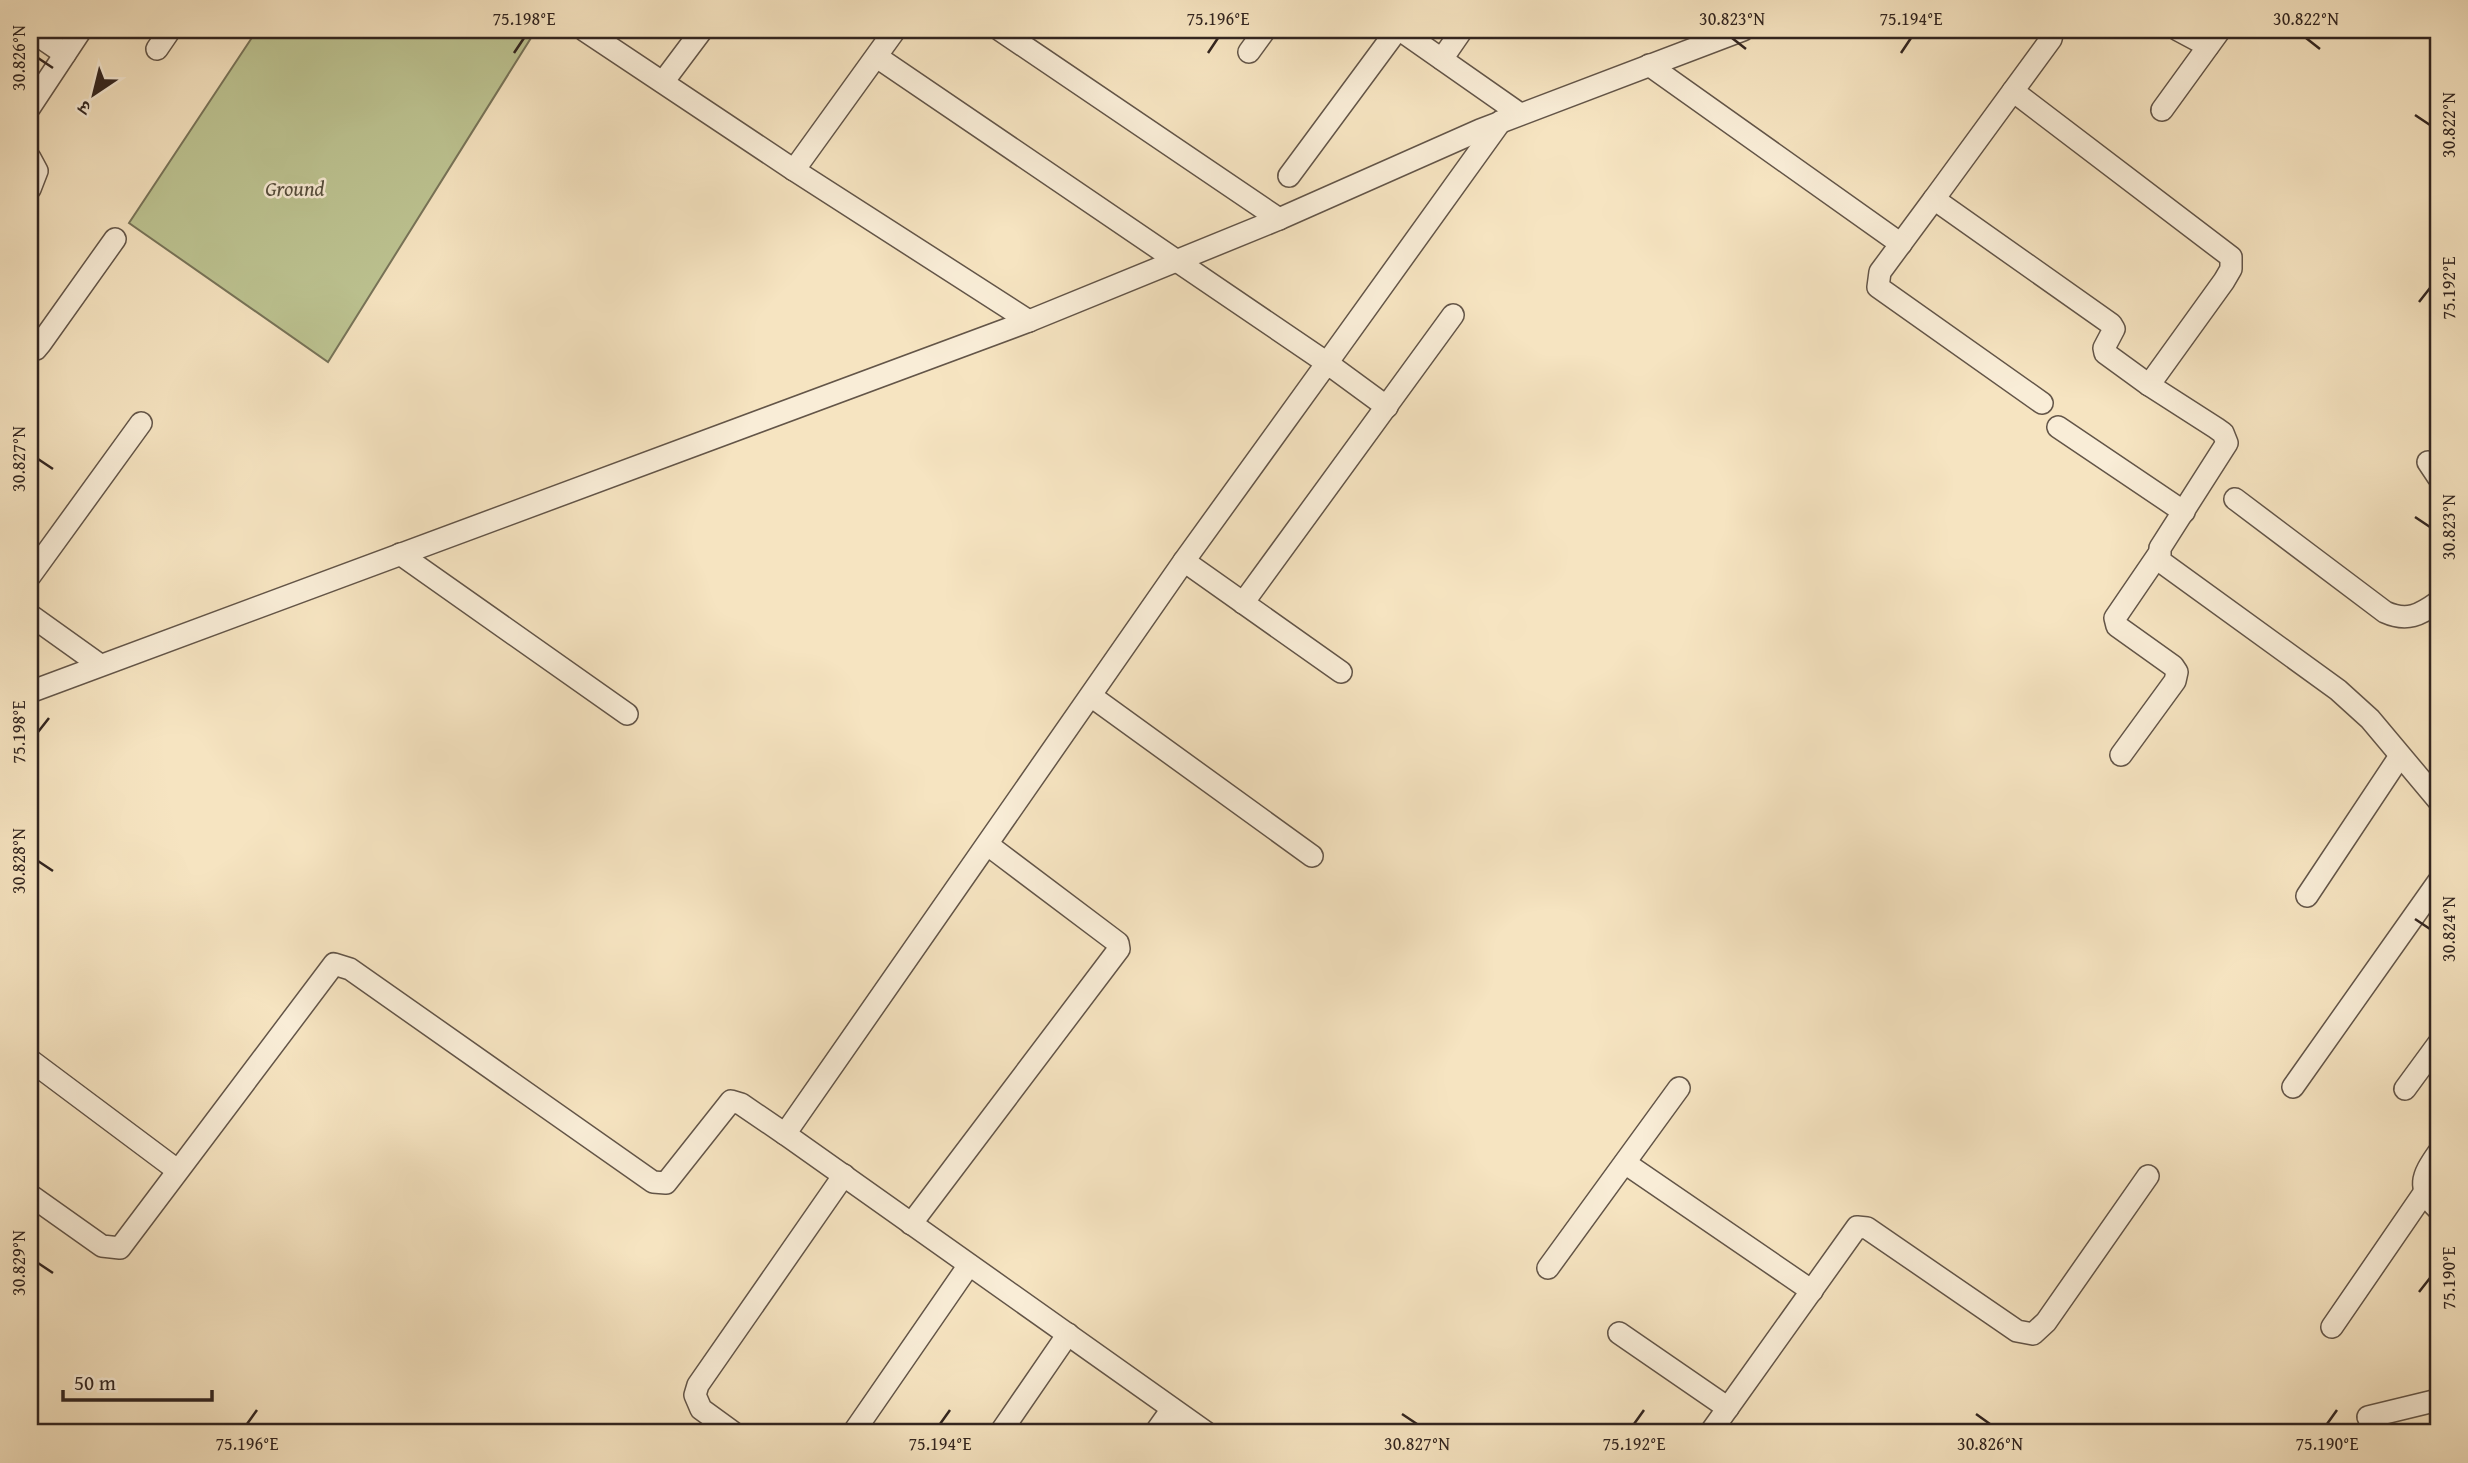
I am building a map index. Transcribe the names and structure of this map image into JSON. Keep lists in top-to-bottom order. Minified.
{"parks":["Ground"],"scale_bar":"50 m","north":"bottom left","coordinates":["75.198°E","75.196°E","30.823°N","75.194°E","30.822°N","30.826°N","75.192°E","30.827°N","30.828°N","30.824°N","30.829°N","75.190°E"]}
